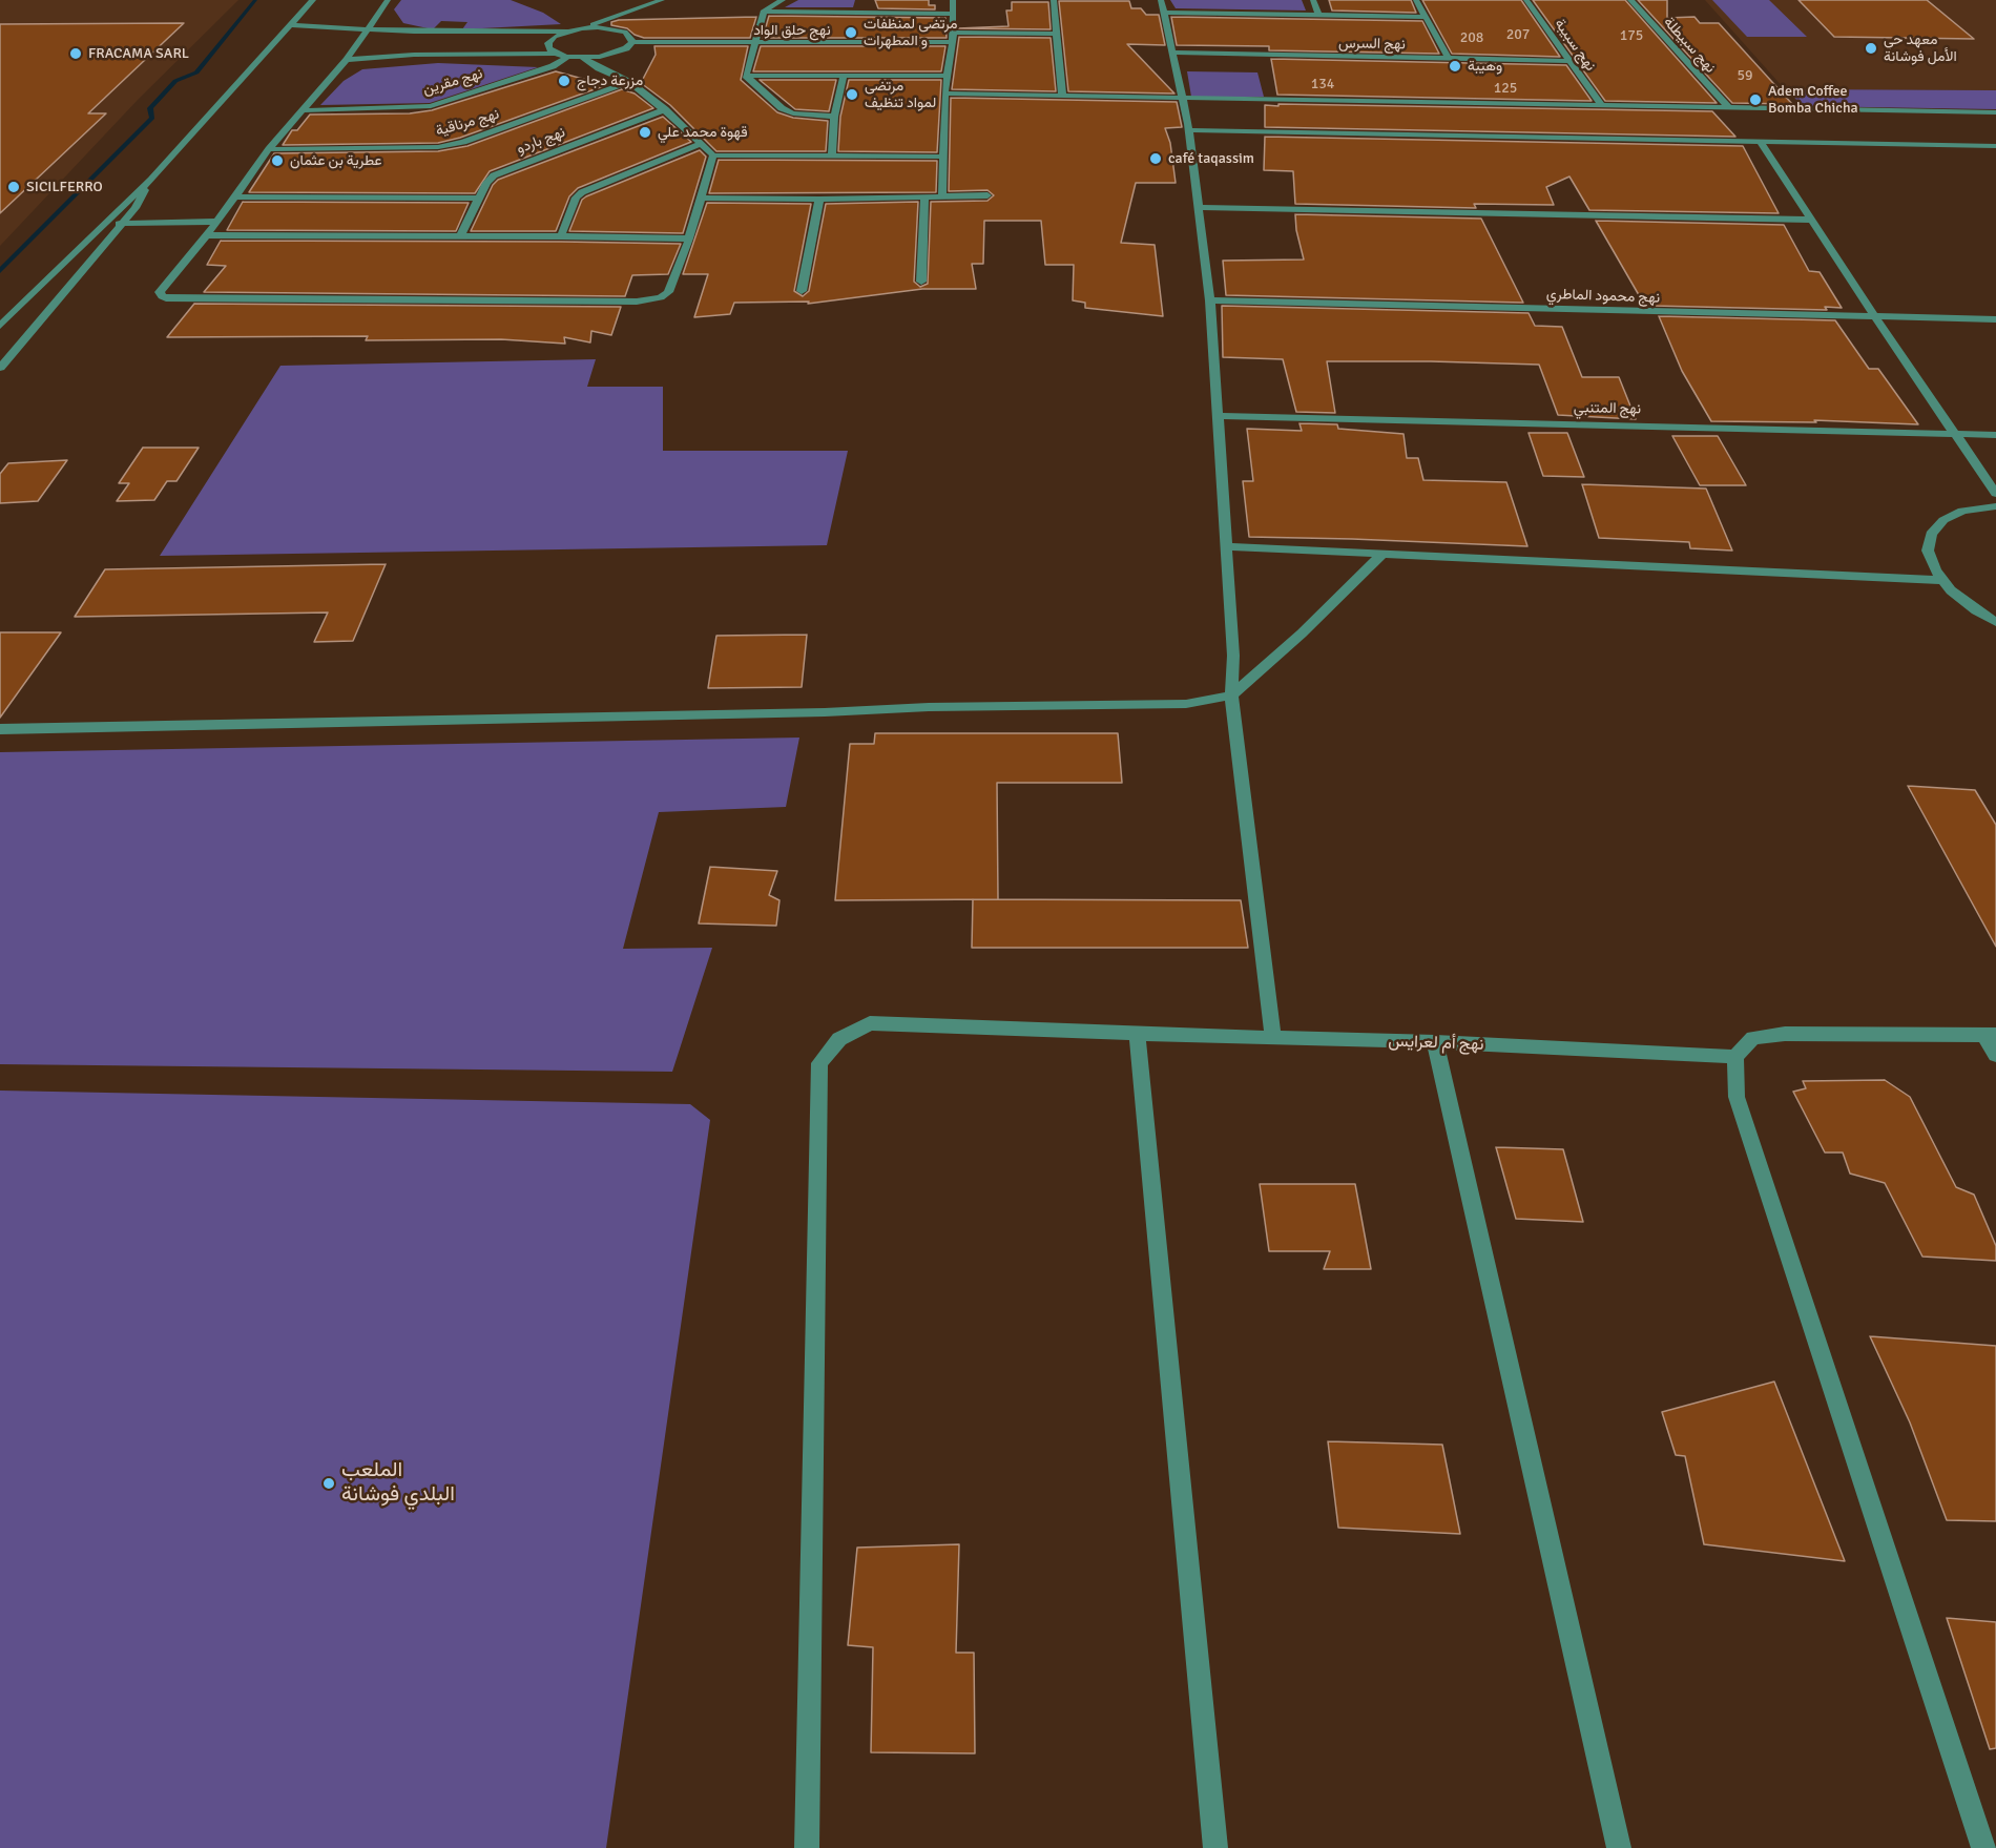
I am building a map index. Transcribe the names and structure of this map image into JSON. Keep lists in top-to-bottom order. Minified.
{"streets":{"street":["نهج حلق الواد","نهج السرس","نهج سبيبة","نهج سبيطلة","نهج مقرين","نهج مرناقية","نهج باردو","نهج محمود الماطري","نهج المتنبي","نهج أم لعرايس"]},"crossings":[["نهج السرس","نهج سبيبة"]],"places":["مرتضى لمنظفات و المطهرات","معهد حي الأمل فوشانة","FRACAMA SARL","وهيبة","مزرعة دجاج","مرتضى لمواد تنظيف","Adem Coffee Bomba Chicha","قهوة محمد علي","café taqassim","عطرية بن عثمان","SICILFERRO","الملعب البلدي فوشانة"],"house_numbers":["207","175","208","59","134","125"]}
